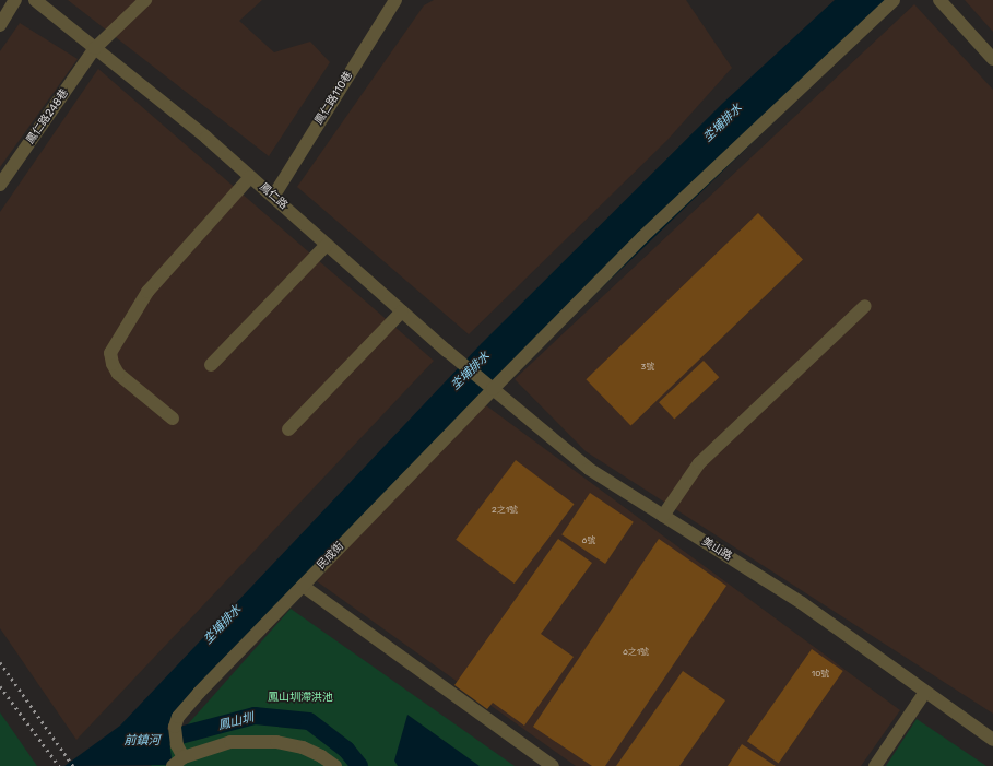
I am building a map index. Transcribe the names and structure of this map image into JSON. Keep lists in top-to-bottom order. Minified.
{"streets":{"street":["鳳仁路110巷","鳳仁路248巷","鳳仁路","美山路","民成街"]},"crossings":[["鳳仁路110巷","鳳仁路"],["鳳仁路248巷","鳳仁路"],["鳳仁路","美山路"],["美山路","民成街"]],"water":["坔埔排水","鳳山圳","前鎮河"],"parks":["鳳山圳滯洪池"],"house_numbers":["3號","2之1號","6號","6之1號","10號"]}
